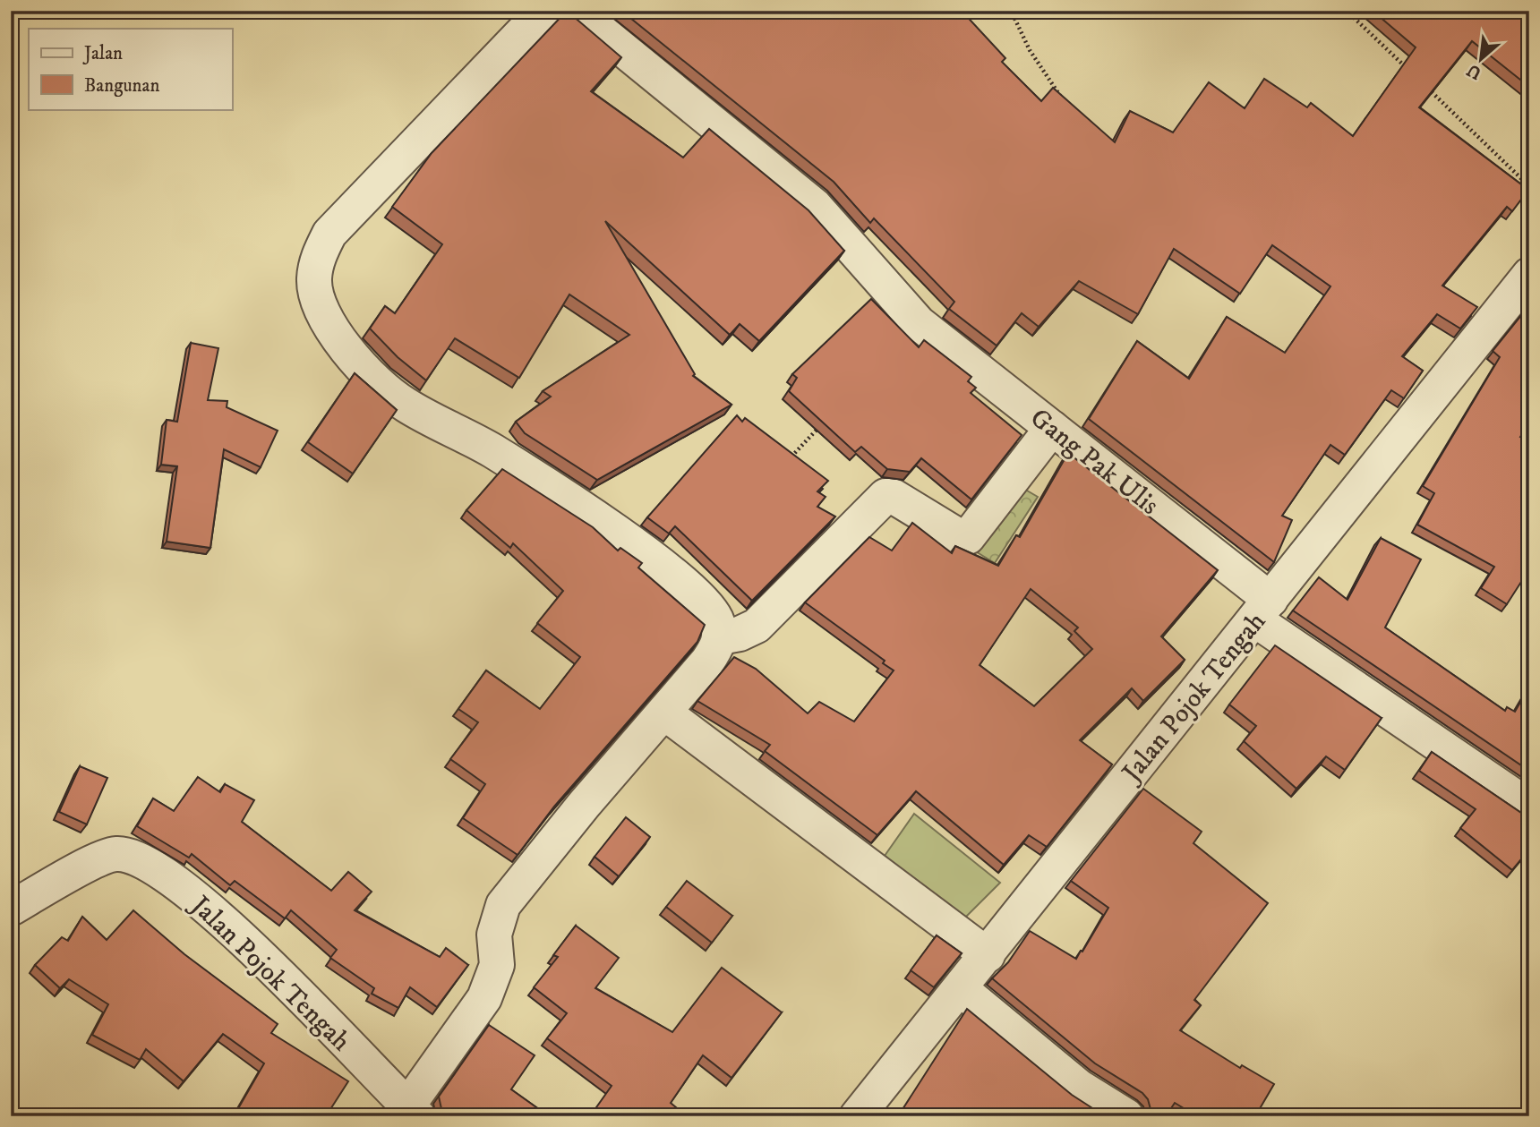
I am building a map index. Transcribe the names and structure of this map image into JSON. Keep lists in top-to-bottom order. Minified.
{"streets":{"street":["Gang Pak Ulis","Jalan Pojok Tengah"]},"crossings":[["Gang Pak Ulis","Jalan Pojok Tengah"]],"legend":["Jalan","Bangunan"],"north":"bottom left"}
